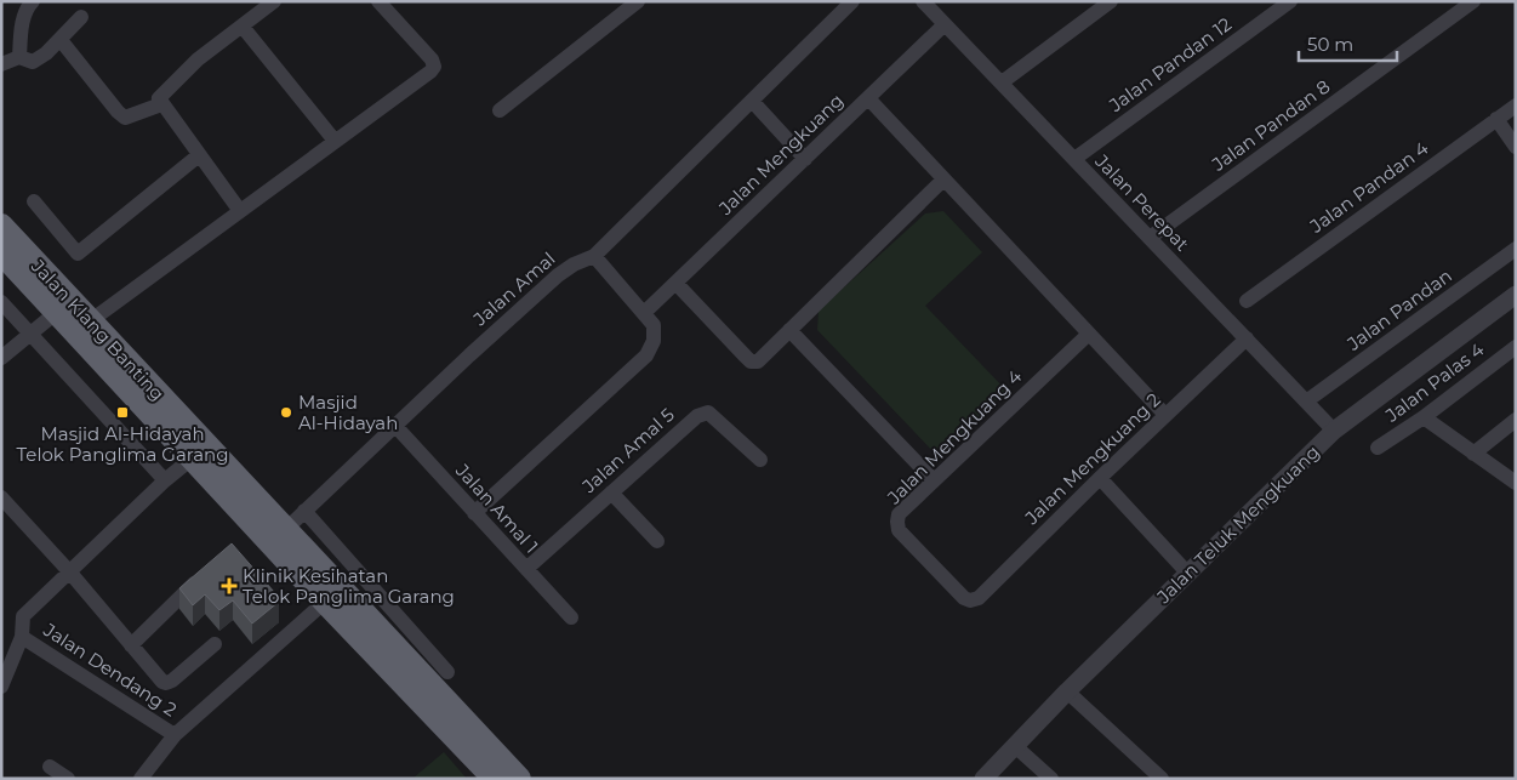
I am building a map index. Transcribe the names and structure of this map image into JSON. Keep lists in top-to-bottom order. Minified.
{"streets":{"highway":["Jalan Klang Banting"],"street":["Jalan Pandan 12","Jalan Pandan 8","Jalan Mengkuang","Jalan Pandan 4","Jalan Perepat","Jalan Amal","Jalan Pandan","Jalan Palas 4","Jalan Mengkuang 4","Jalan Amal 5","Jalan Mengkuang 2","Jalan Amal 1","Jalan Teluk Mengkuang","Jalan Dendang 2"]},"crossings":[["Jalan Pandan 12","Jalan Perepat"],["Jalan Pandan 8","Jalan Perepat"],["Jalan Mengkuang","Jalan Perepat"],["Jalan Perepat","Jalan Pandan"],["Jalan Perepat","Jalan Mengkuang 2"],["Jalan Perepat","Jalan Teluk Mengkuang"],["Jalan Amal","Jalan Klang Banting"],["Jalan Amal","Jalan Amal 1"],["Jalan Klang Banting","Jalan Dendang 2"],["Jalan Mengkuang 4","Jalan Mengkuang 2"],["Jalan Amal 5","Jalan Amal 1"]],"places":{"transit":["Masjid Al-Hidayah Telok Panglima Garang"],"other":["Masjid Al-Hidayah"],"health":["Klinik Kesihatan Telok Panglima Garang"]},"scale_bar":"50 m"}
